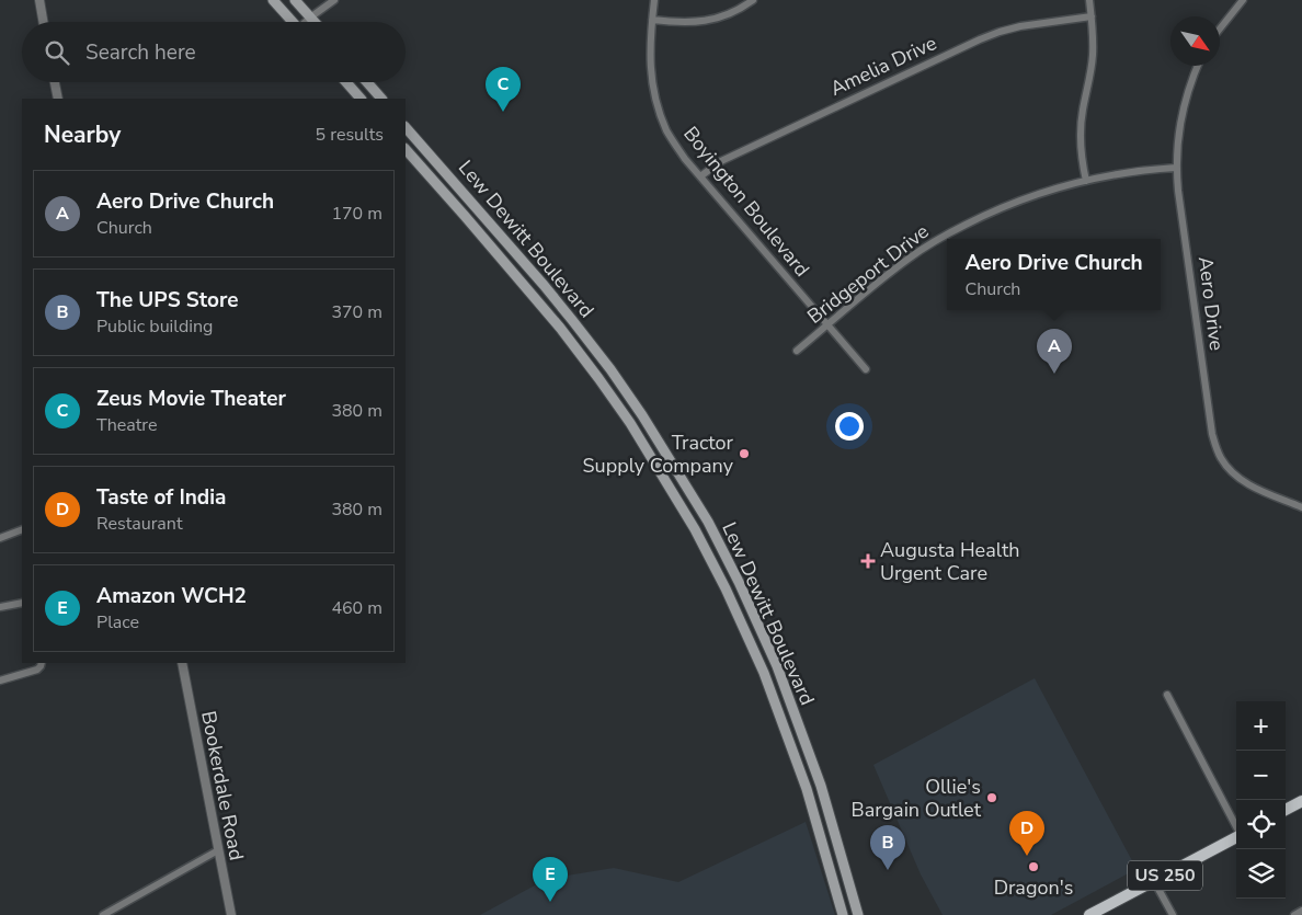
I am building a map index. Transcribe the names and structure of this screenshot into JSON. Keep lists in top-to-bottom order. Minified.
{"streets":{"main road":["Lew Dewitt Boulevard","US 250"],"street":["Amelia Drive","Boyington Boulevard","Bridgeport Drive","Aero Drive","Bookerdale Road"]},"crossings":[["Amelia Drive","Boyington Boulevard"],["Boyington Boulevard","Bridgeport Drive"]],"places":{"other":["Tractor Supply Company","Ollie's Bargain Outlet","Dragon's"],"health":["Augusta Health Urgent Care"]},"north":"bottom right","page":{"search":"Search here","pins":["C","A","D","B","E"],"heading":["Nearby","5 results"],"list":[{"mark":"A","name":"Aero Drive Church","note":"Church","value":"170 m"},{"mark":"B","name":"The UPS Store","note":"Public building","value":"370 m"},{"mark":"C","name":"Zeus Movie Theater","note":"Theatre","value":"380 m"},{"mark":"D","name":"Taste of India","note":"Restaurant","value":"380 m"},{"mark":"E","name":"Amazon WCH2","note":"Place","value":"460 m"}],"popup":["Aero Drive Church","Church"],"map_buttons":["+","−"]}}
